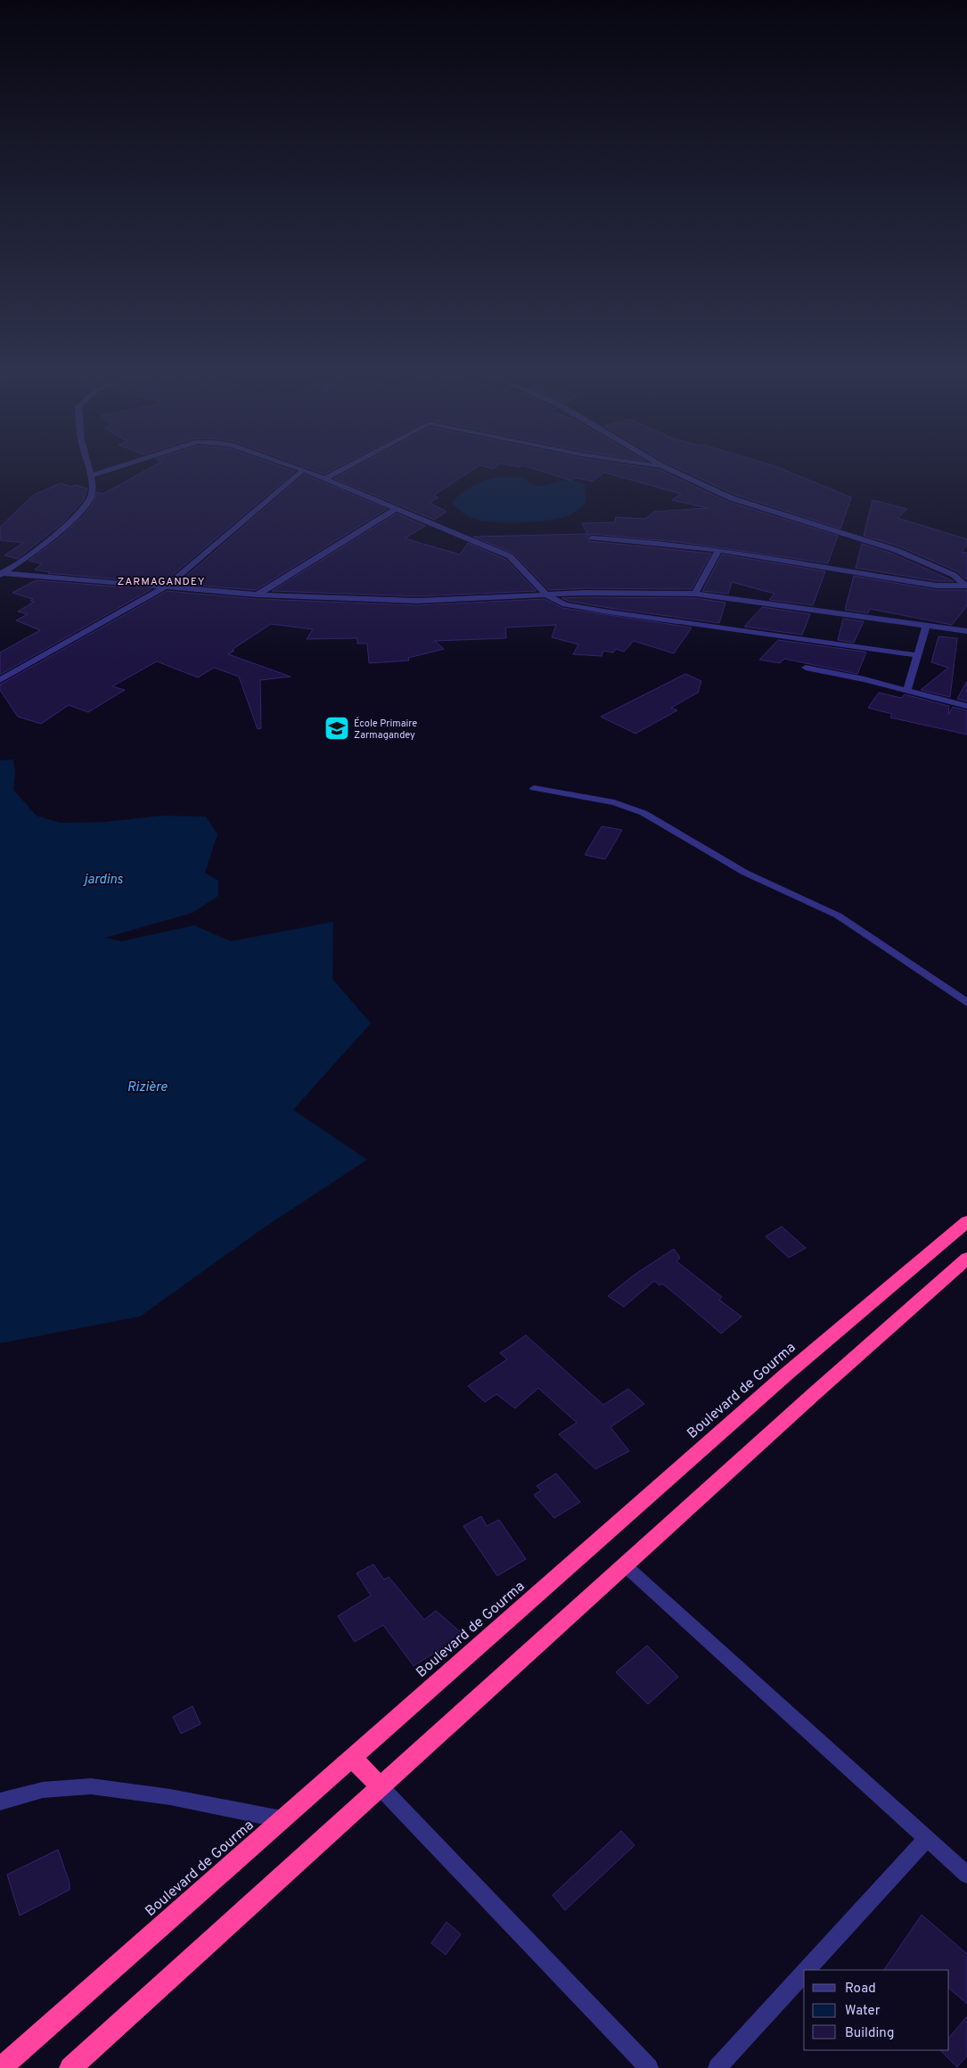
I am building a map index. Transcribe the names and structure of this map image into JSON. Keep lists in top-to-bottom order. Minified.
{"streets":{"highway":["Boulevard de Gourma"]},"districts":["ZARMAGANDEY"],"water":["jardins","Rizière"],"places":{"school or university":["École Primaire Zarmagandey"]},"legend":["Road","Water","Building"]}
